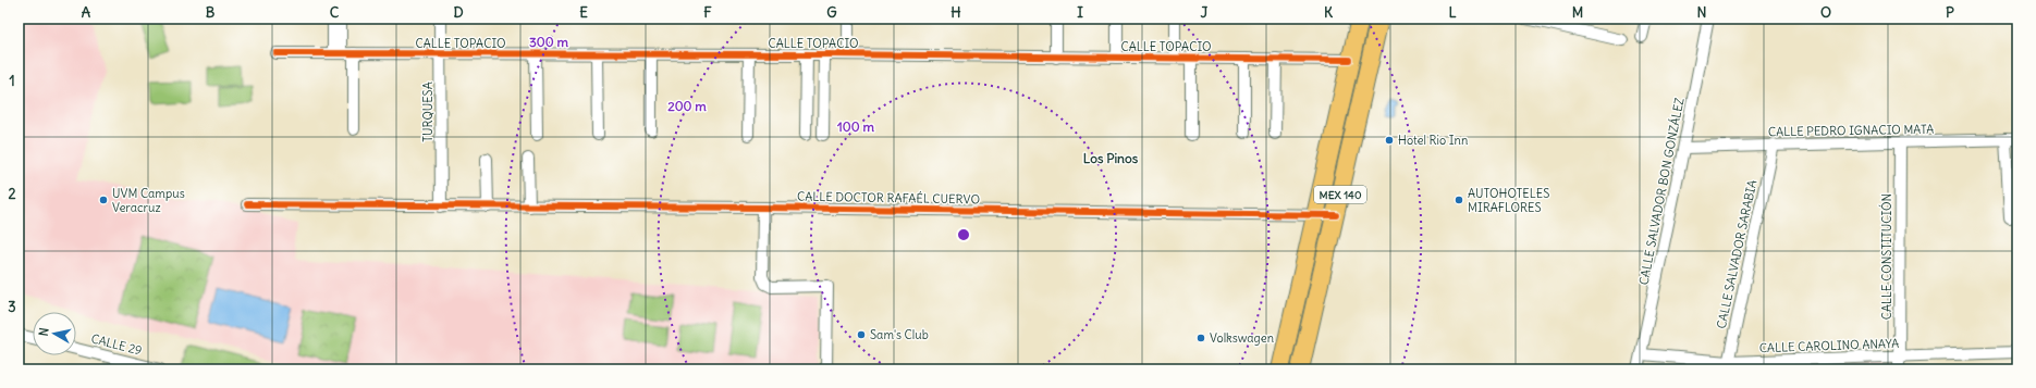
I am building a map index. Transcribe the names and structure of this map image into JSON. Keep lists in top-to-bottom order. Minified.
{"streets":{"main road":["MEX 140"],"street":["CALLE TOPACIO","TURQUESA","CALLE PEDRO IGNACIO MATA","CALLE SALVADOR BON GONZÁLEZ","CALLE DOCTOR RAFAÉL CUERVO","CALLE SALVADOR SARABIA","CALLE CONSTITUCIÓN","CALLE 29","CALLE CAROLINO ANAYA"]},"crossings":[["CALLE TOPACIO","TURQUESA"],["CALLE TOPACIO","MEX 140"],["TURQUESA","CALLE DOCTOR RAFAÉL CUERVO"],["CALLE PEDRO IGNACIO MATA","CALLE SALVADOR BON GONZÁLEZ"],["CALLE PEDRO IGNACIO MATA","CALLE SALVADOR SARABIA"],["CALLE PEDRO IGNACIO MATA","CALLE CONSTITUCIÓN"],["CALLE SALVADOR BON GONZÁLEZ","CALLE CAROLINO ANAYA"],["MEX 140","CALLE DOCTOR RAFAÉL CUERVO"],["CALLE SALVADOR SARABIA","CALLE CAROLINO ANAYA"],["CALLE CONSTITUCIÓN","CALLE CAROLINO ANAYA"]],"districts":["Los Pinos"],"places":["Hotel Rio Inn","UVM Campus Veracruz","AUTOHOTELES MIRAFLORES","Sam's Club","Volkswagen"],"north":"left","grid":{"columns":["A","B","C","D","E","F","G","H","I","J","K","L","M","N","O","P"],"rows":["1","2","3"]},"rings":["300 m","200 m","100 m"]}
